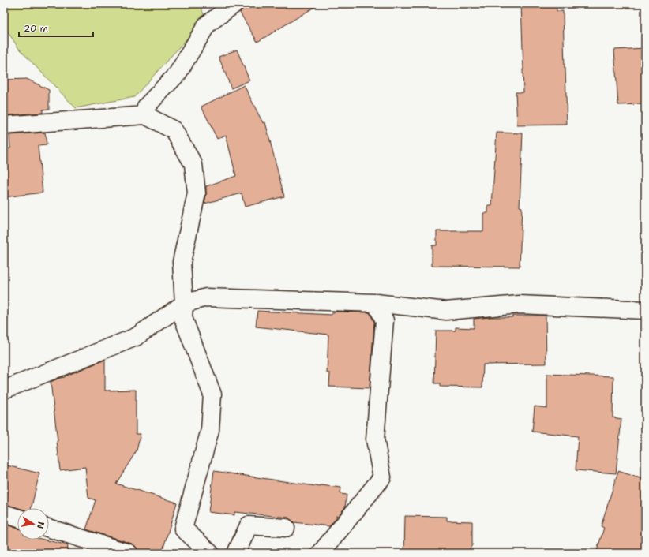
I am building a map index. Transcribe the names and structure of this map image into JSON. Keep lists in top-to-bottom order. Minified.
{"scale_bar":"20 m","north":"right"}
